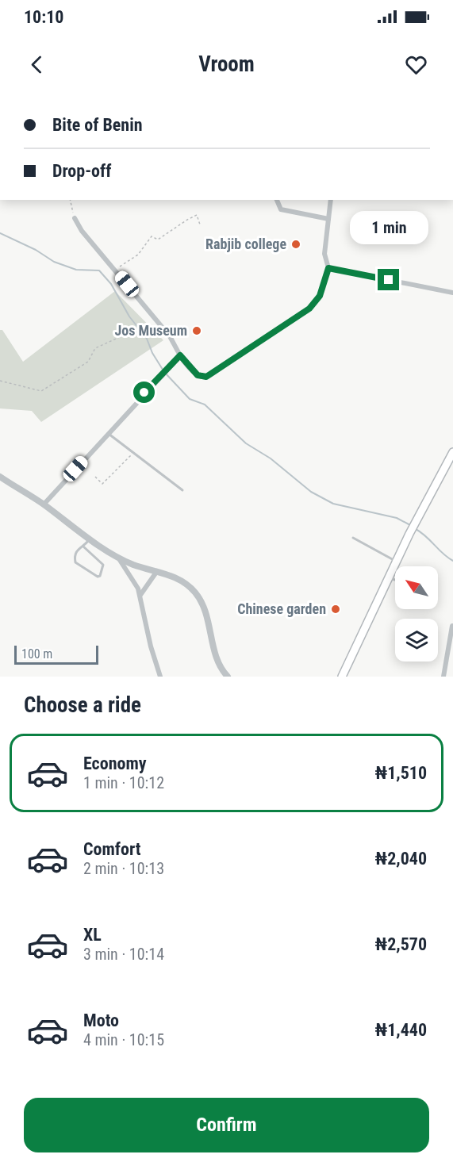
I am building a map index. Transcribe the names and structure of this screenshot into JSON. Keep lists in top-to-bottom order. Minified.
{"places":["Rabjib college","Jos Museum","Chinese garden"],"scale_bar":"100 m","north":"top left","page":{"status":"10:10","header":"Vroom","banner":["Bite of Benin","Drop-off"],"bubble":"1 min","scale":"100 m","heading":"Choose a ride","list":[{"name":"Economy","note":"1 min · 10:12","value":"₦1,510"},{"name":"Comfort","note":"2 min · 10:13","value":"₦2,040"},{"name":"XL","note":"3 min · 10:14","value":"₦2,570"},{"name":"Moto","note":"4 min · 10:15","value":"₦1,440"}],"buttons":"Confirm"}}
